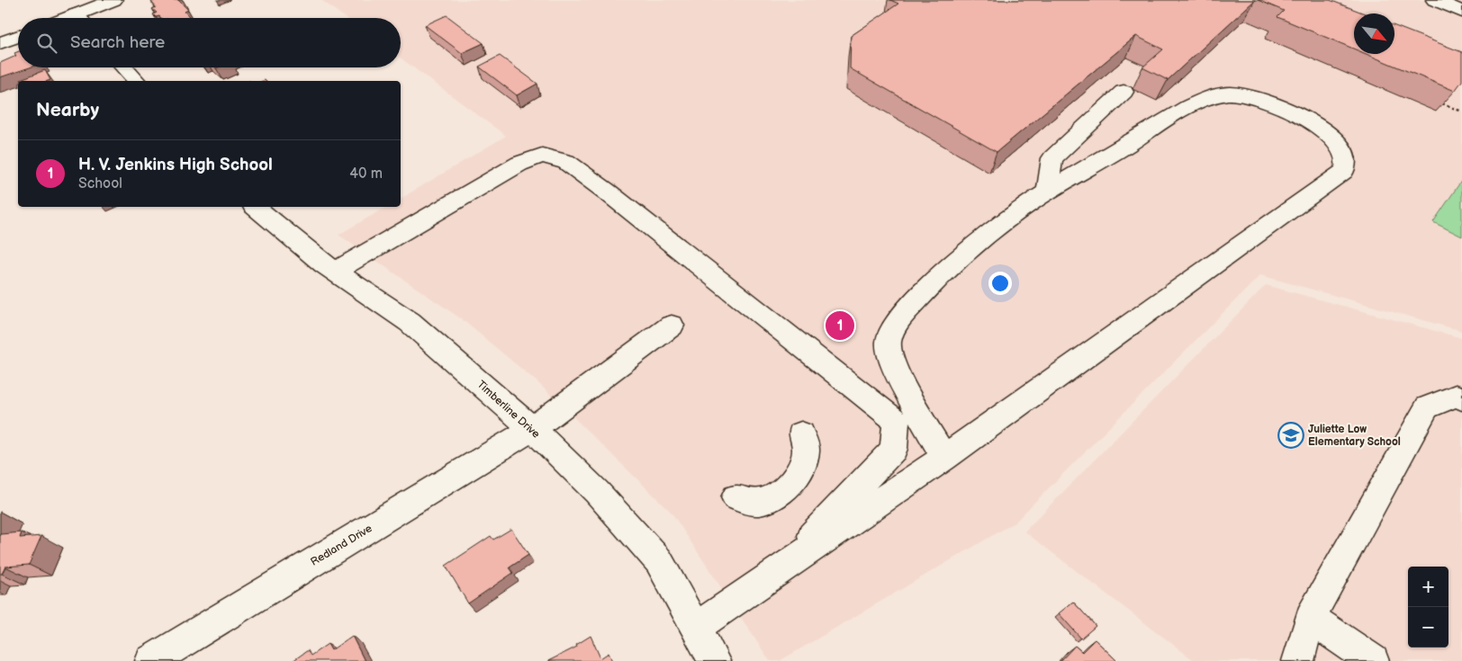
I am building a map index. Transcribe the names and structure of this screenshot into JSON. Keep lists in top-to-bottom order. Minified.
{"streets":{"street":["Timberline Drive","Redland Drive"]},"crossings":[["Timberline Drive","Redland Drive"]],"places":{"school or university":["Juliette Low Elementary School"]},"north":"bottom right","page":{"search":"Search here","heading":"Nearby","list":[{"mark":"1","name":"H. V. Jenkins High School","note":"School","value":"40 m"}],"pins":"1","map_buttons":["+","−"]}}
